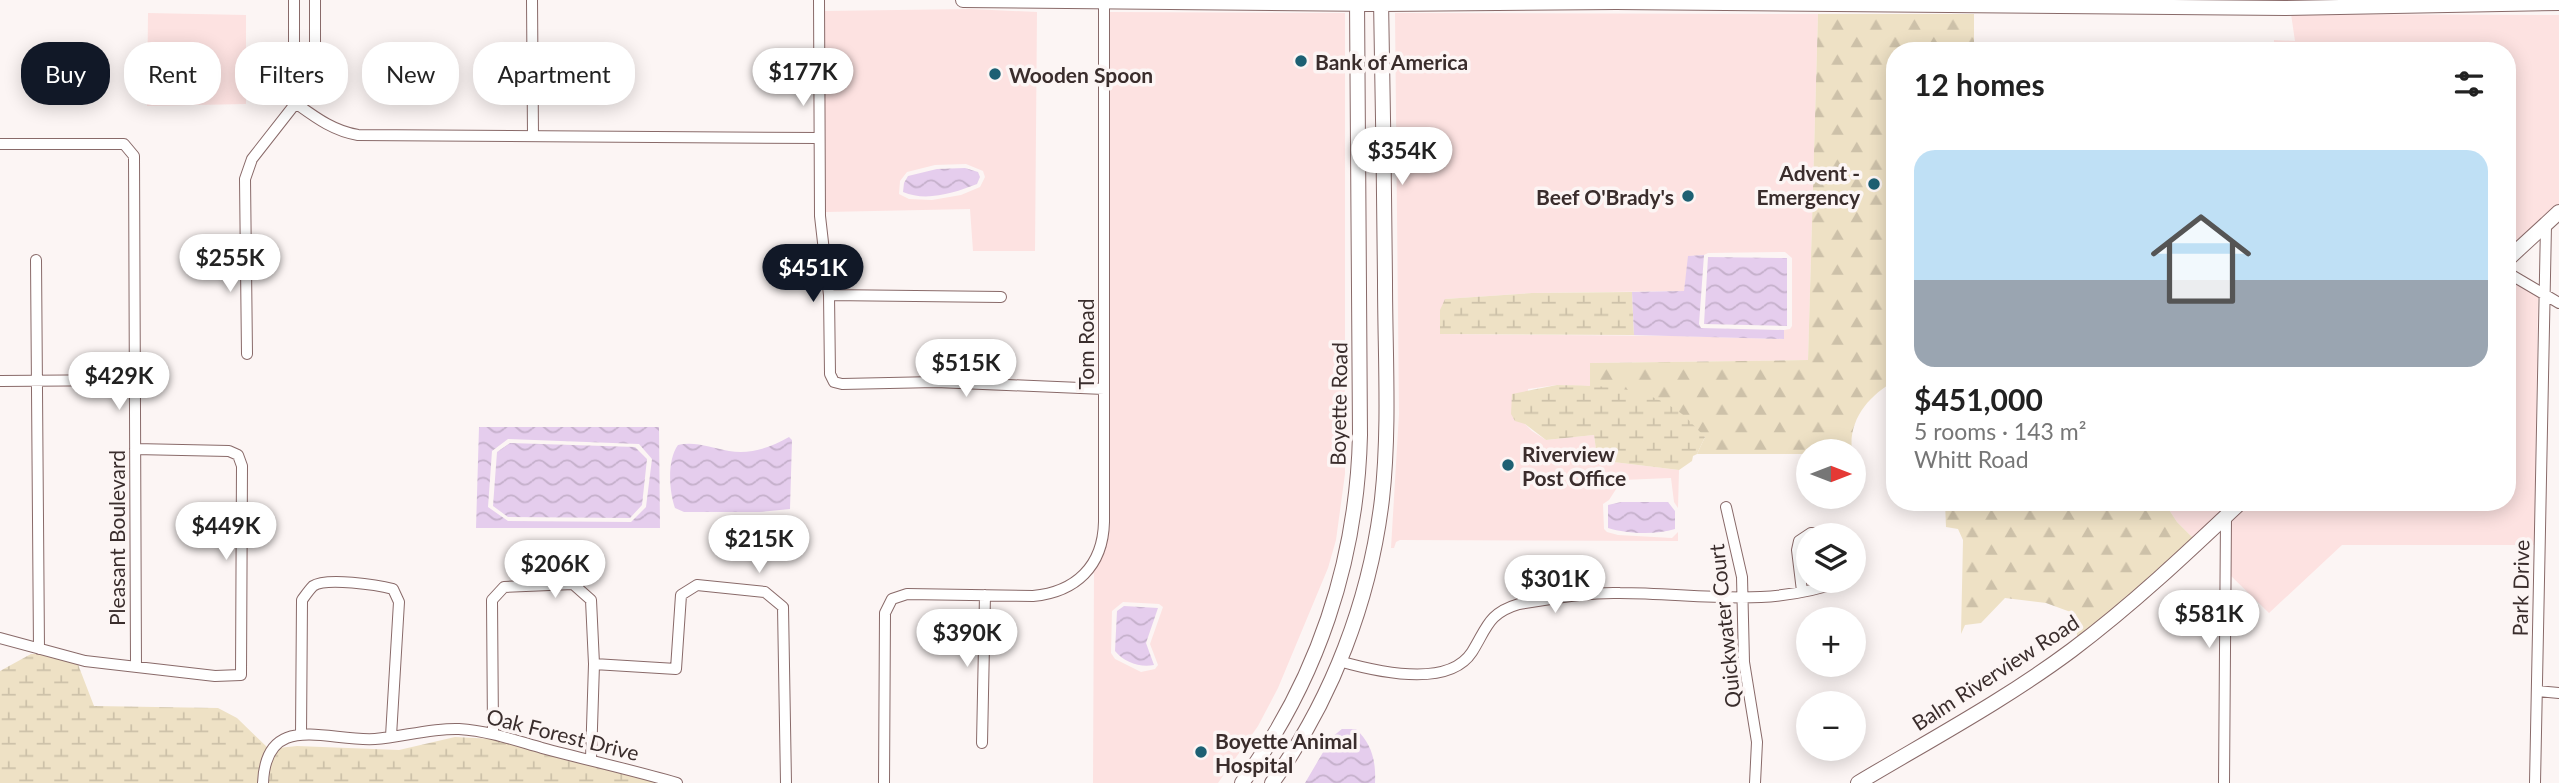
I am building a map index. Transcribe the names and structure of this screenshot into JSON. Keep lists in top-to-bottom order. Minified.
{"streets":{"main road":["Boyette Road","Balm Riverview Road"],"street":["Tom Road","Pleasant Boulevard","Park Drive","Quickwater Court","Oak Forest Drive"]},"places":["Bank of America","Wooden Spoon","Advent - Emergency","Beef O'Brady's","Riverview Post Office","Boyette Animal Hospital"],"north":"right","page":{"chip":["Buy","Rent","Filters","New","Apartment"],"heading":"12 homes","price":["$177K","$354K","$255K","$451K","$515K","$429K","$449K","$215K","$206K","$301K","$581K","$390K"],"list":[{"name":"$451,000","note":"5 rooms · 143 m² · Whitt Road"}],"map_buttons":["+","−"]}}
